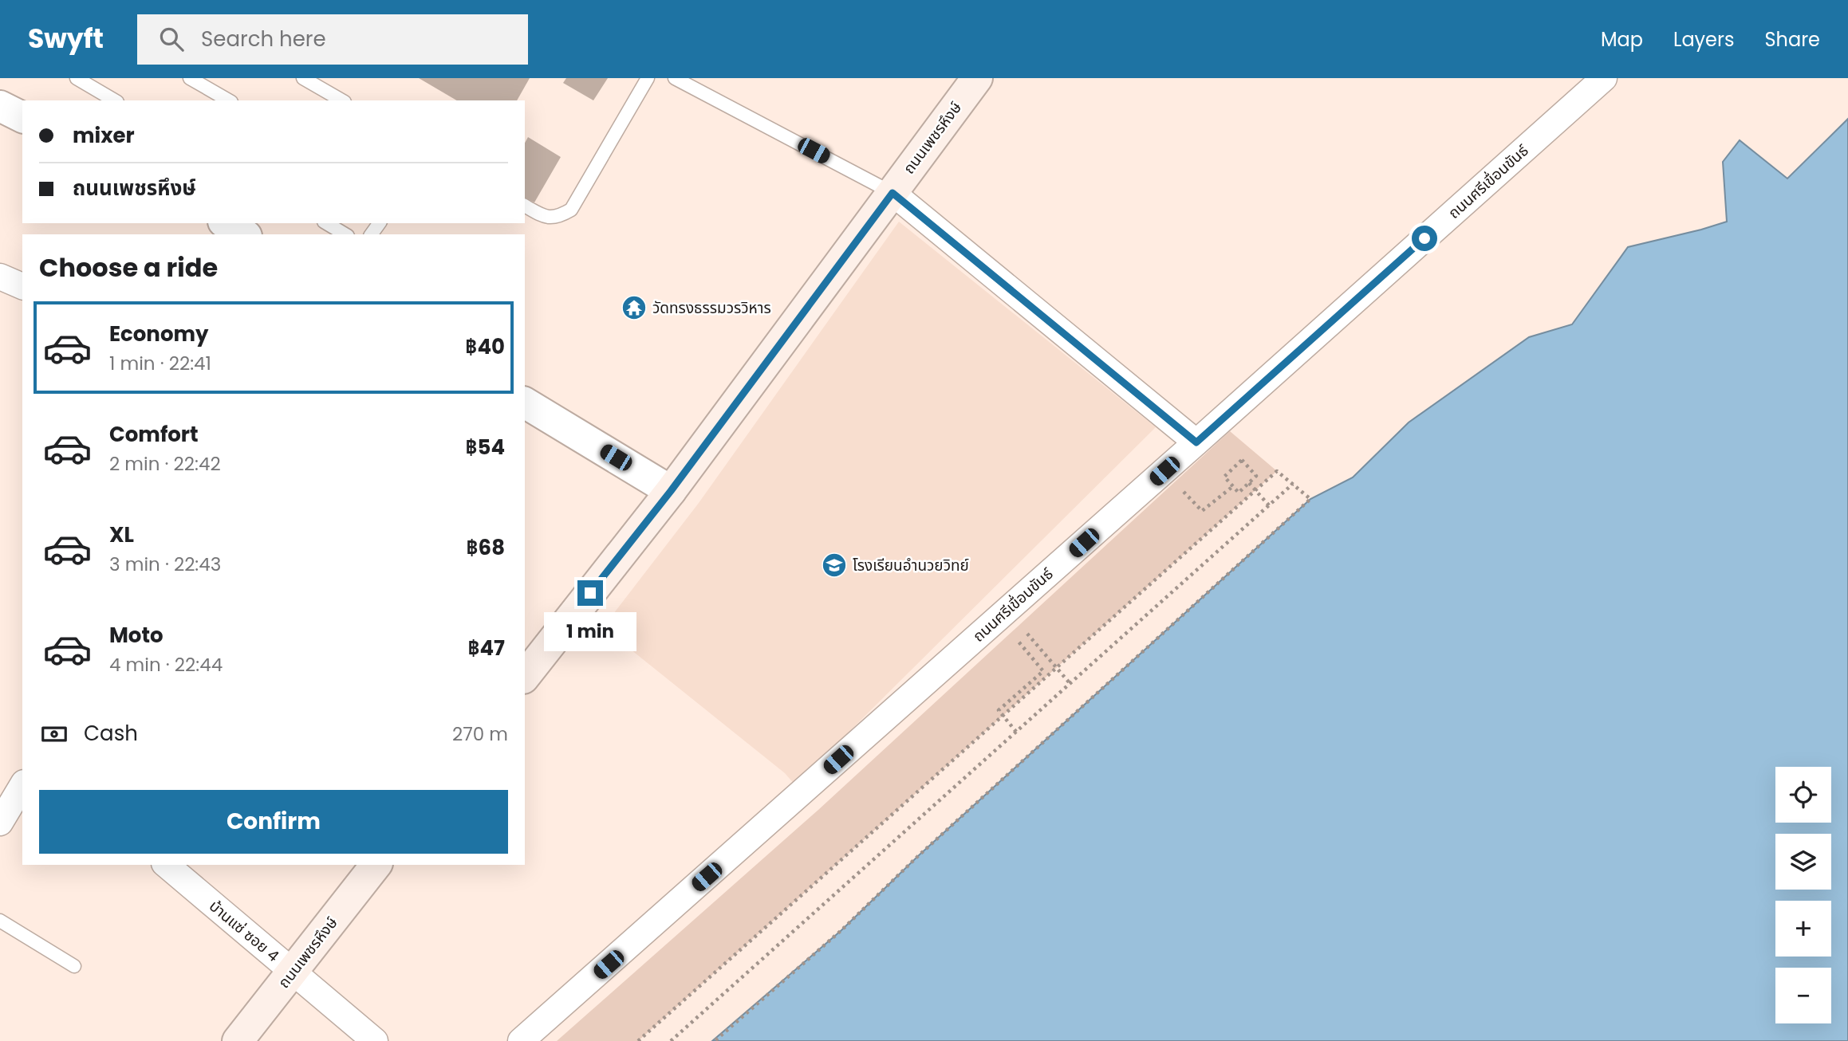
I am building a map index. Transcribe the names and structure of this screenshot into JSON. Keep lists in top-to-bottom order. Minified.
{"streets":{"main road":["ถนนเพชรหึงษ์"],"street":["ถนนศรีเขื่อนขันธ์","บ้านแซ่ ซอย 4"]},"crossings":[["ถนนเพชรหึงษ์","บ้านแซ่ ซอย 4"]],"places":{"temple":["วัดทรงธรรมวรวิหาร"],"school or university":["โรงเรียนอำนวยวิทย์"]},"page":{"header":"Swyft","search":"Search here","nav":["Map","Layers","Share"],"banner":["mixer","ถนนเพชรหึงษ์"],"heading":"Choose a ride","list":[{"name":"Economy","note":"1 min · 22:41","value":"฿40"},{"name":"Comfort","note":"2 min · 22:42","value":"฿54"},{"name":"XL","note":"3 min · 22:43","value":"฿68"},{"name":"Moto","note":"4 min · 22:44","value":"฿47"}],"bubble":"1 min","pay":["Cash","270 m"],"map_buttons":["+","−"],"buttons":"Confirm"}}
